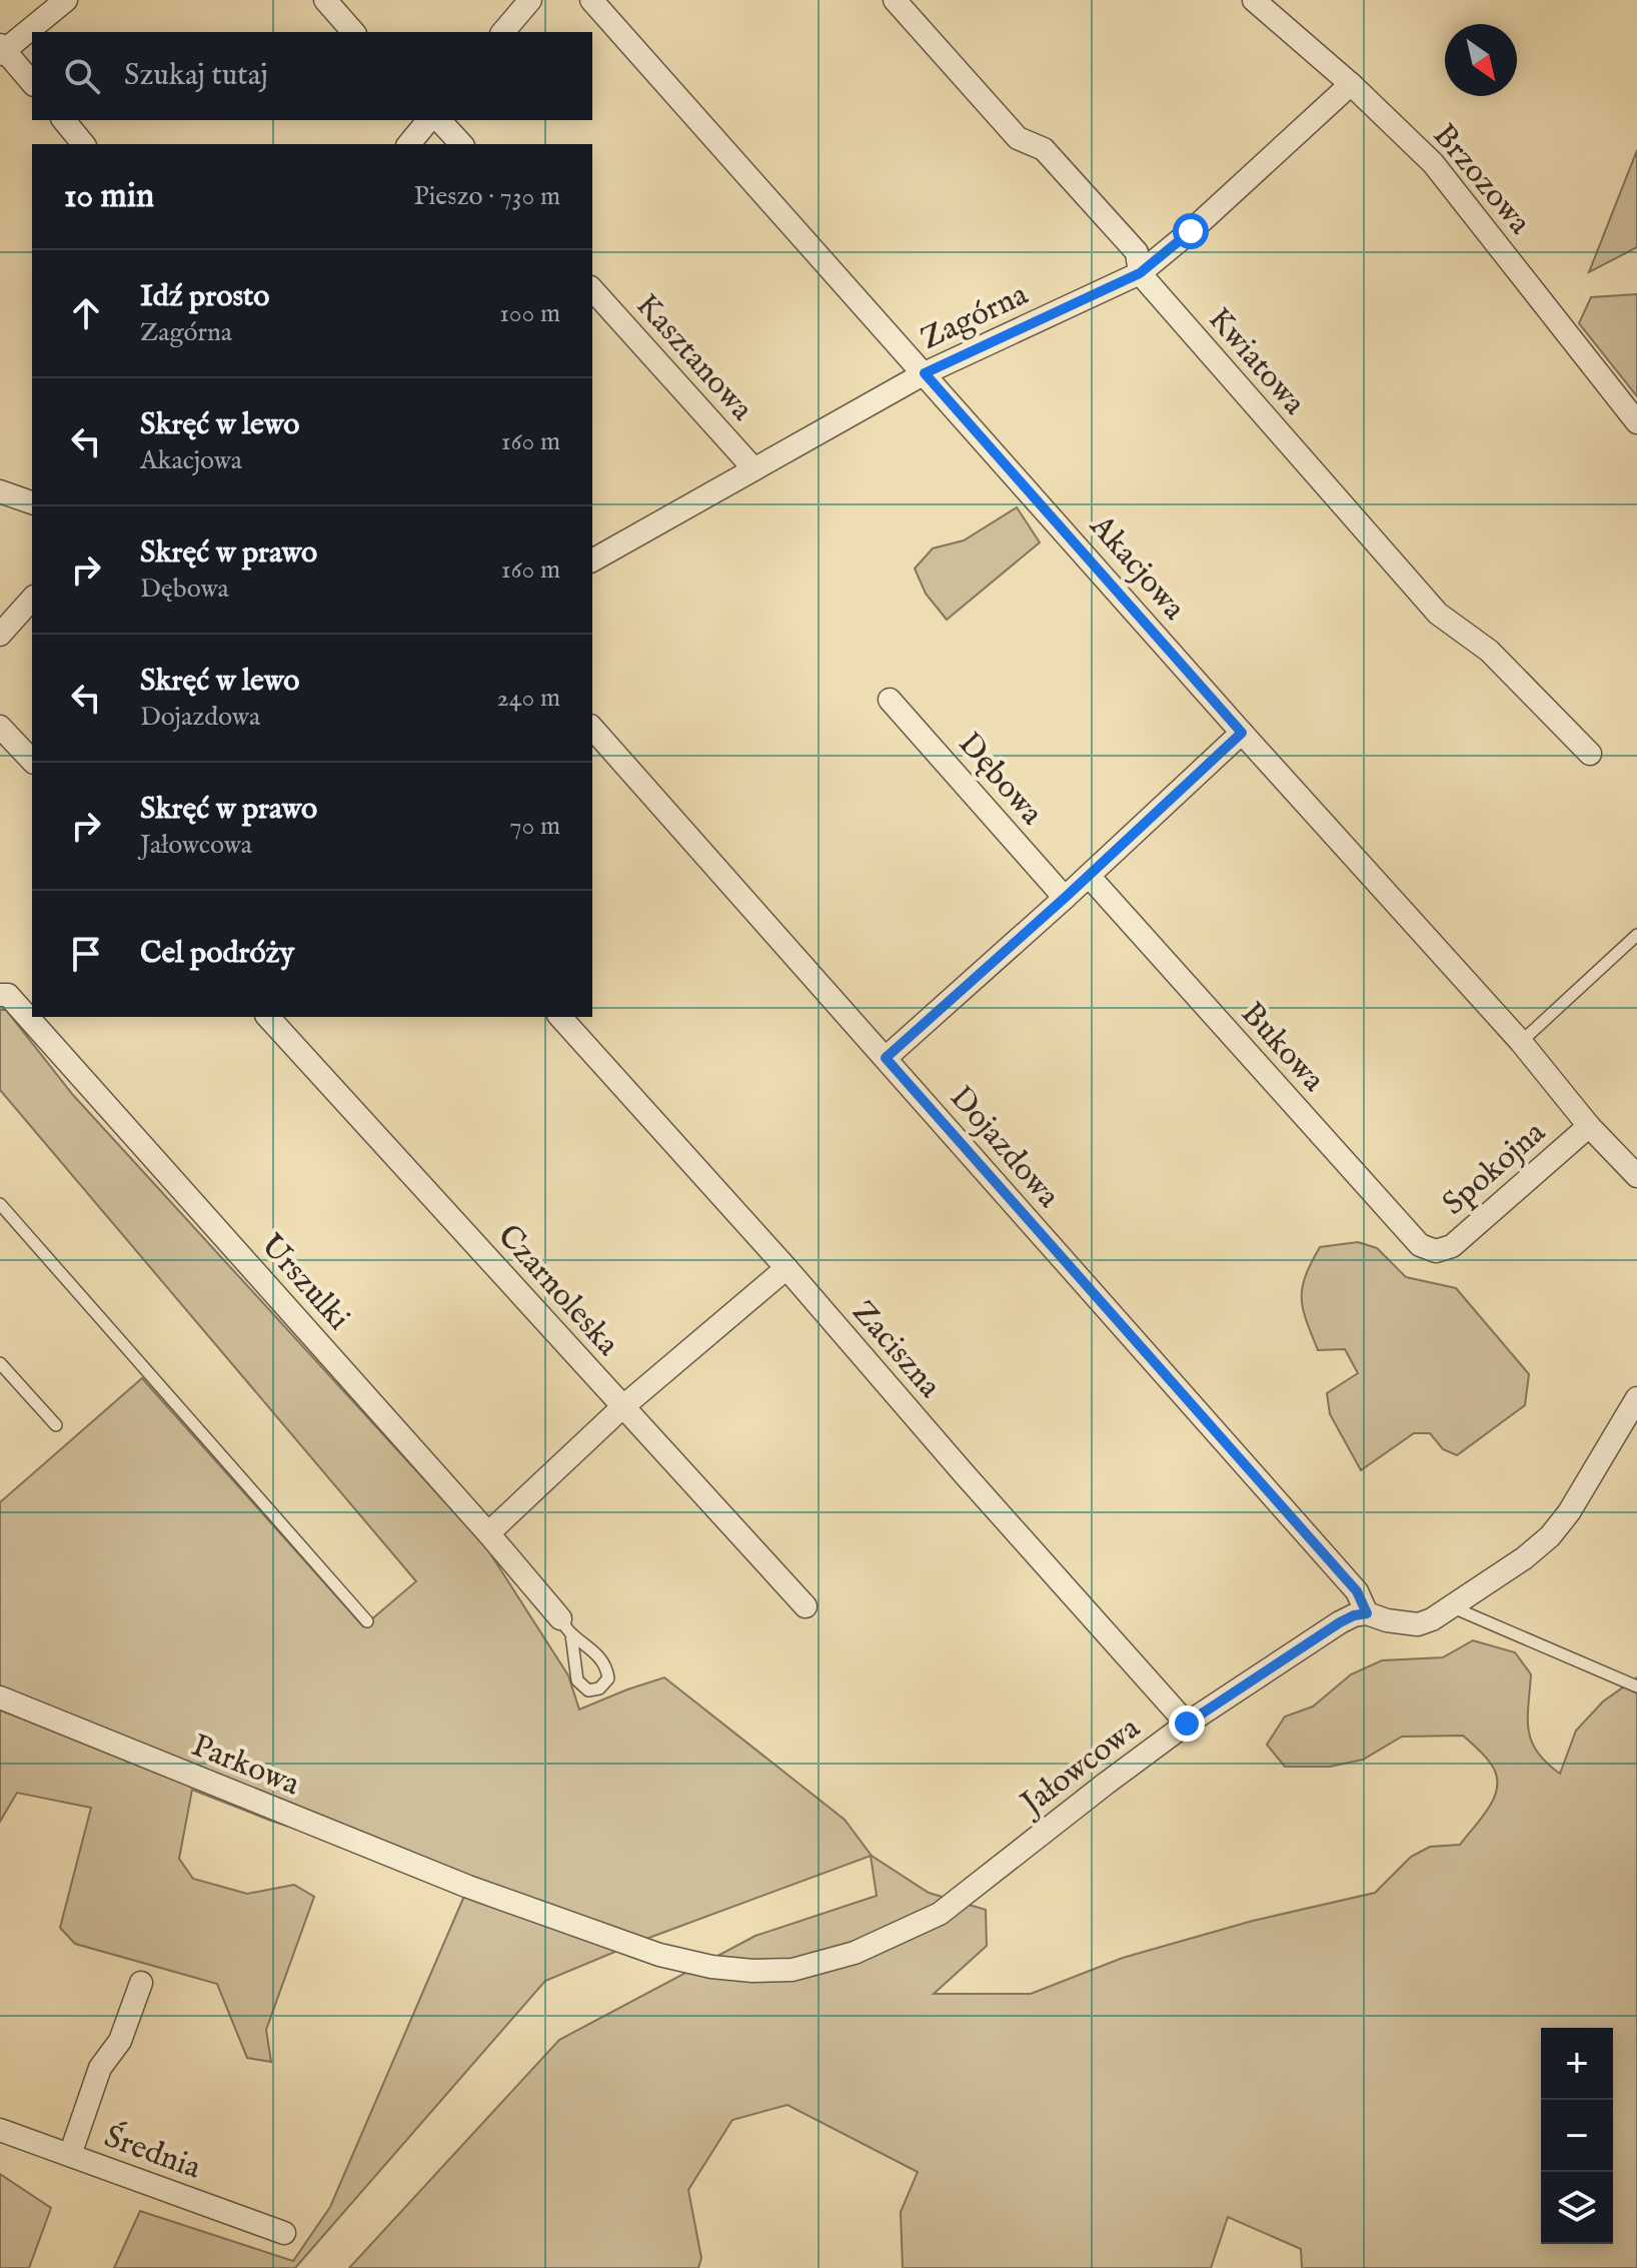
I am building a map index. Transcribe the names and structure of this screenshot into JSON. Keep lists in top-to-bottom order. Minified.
{"streets":{"street":["Brzozowa","Zagórna","Kasztanowa","Kwiatowa","Akacjowa","Dębowa","Bukowa","Dojazdowa","Spokojna","Urszulki","Czarnoleska","Zaciszna","Parkowa","Jałowcowa","Średnia"]},"crossings":[["Brzozowa","Zagórna"],["Zagórna","Kasztanowa"],["Zagórna","Kwiatowa"],["Zagórna","Akacjowa"],["Akacjowa","Spokojna"],["Bukowa","Spokojna"],["Dojazdowa","Jałowcowa"],["Zaciszna","Jałowcowa"],["Parkowa","Jałowcowa"]],"north":"bottom right","page":{"search":"Szukaj tutaj","heading":["10 min","Pieszo · 730 m"],"list":[["Idź prosto","Zagórna","100 m"],["Skręć w lewo","Akacjowa","160 m"],["Skręć w prawo","Dębowa","160 m"],["Skręć w lewo","Dojazdowa","240 m"],["Skręć w prawo","Jałowcowa","70 m"],"Cel podróży"],"map_buttons":["+","−"]}}
